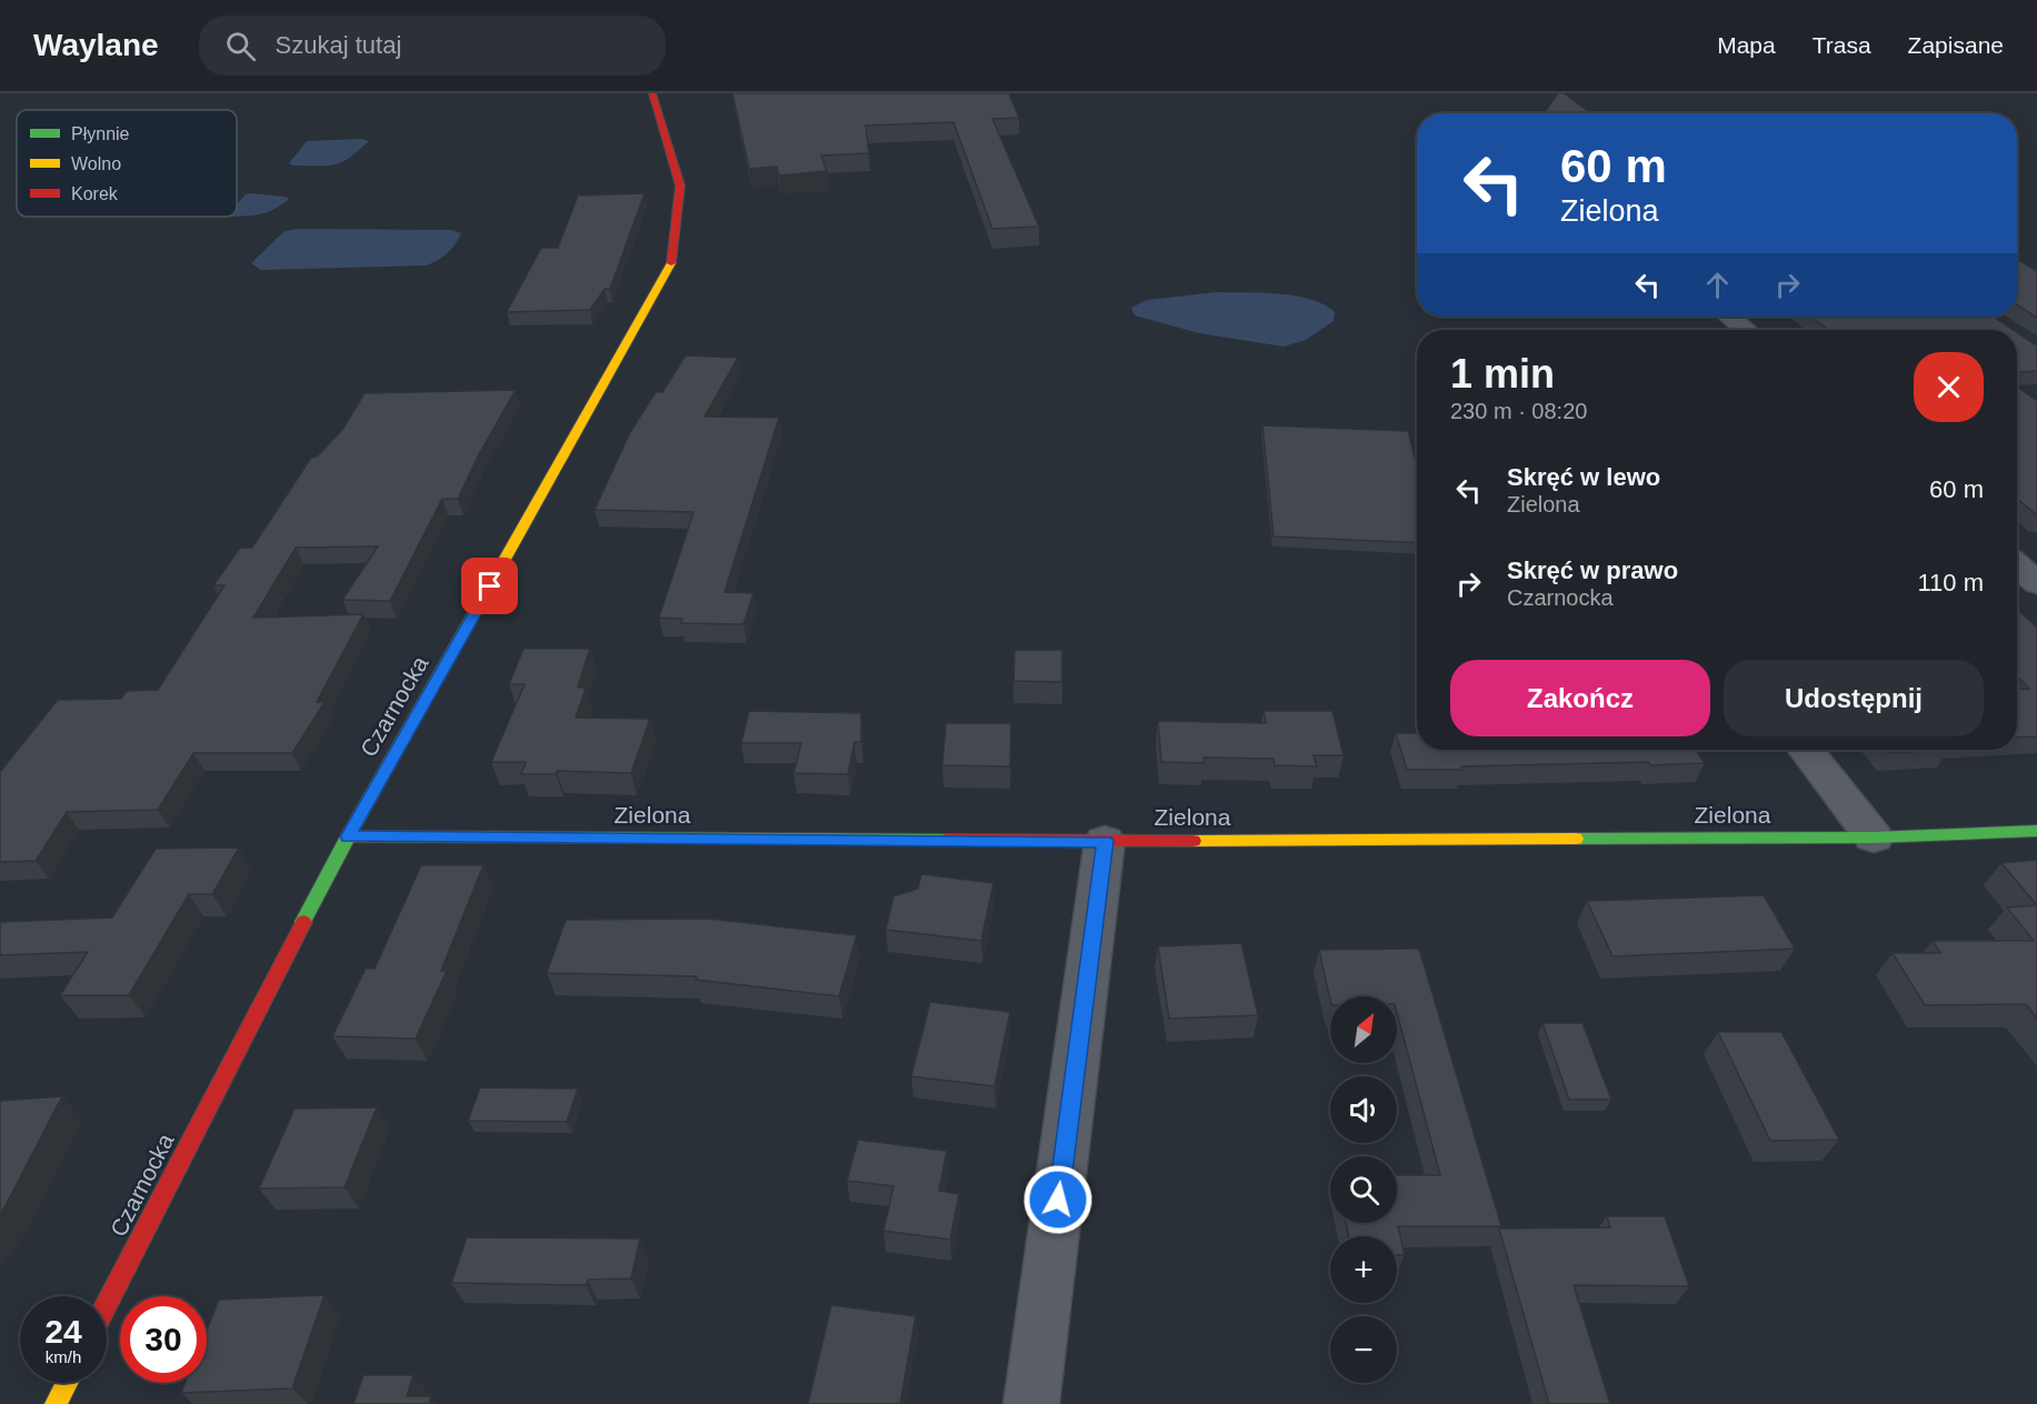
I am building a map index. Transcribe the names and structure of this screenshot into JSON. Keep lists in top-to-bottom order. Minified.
{"streets":{"street":["Czarnocka","Zielona"]},"crossings":[["Czarnocka","Zielona"]],"legend":["Płynnie","Wolno","Korek"],"north":"top right","page":{"header":"Waylane","search":"Szukaj tutaj","nav":["Mapa","Trasa","Zapisane"],"turn":["60 m","Zielona"],"heading":["1 min","230 m · 08:20"],"list":[{"name":"Skręć w lewo","note":"Zielona","value":"60 m"},{"name":"Skręć w prawo","note":"Czarnocka","value":"110 m"}],"buttons":["Zakończ","Udostępnij"],"map_buttons":["+","−"],"speed":"24 km/h","limit":"30"}}
